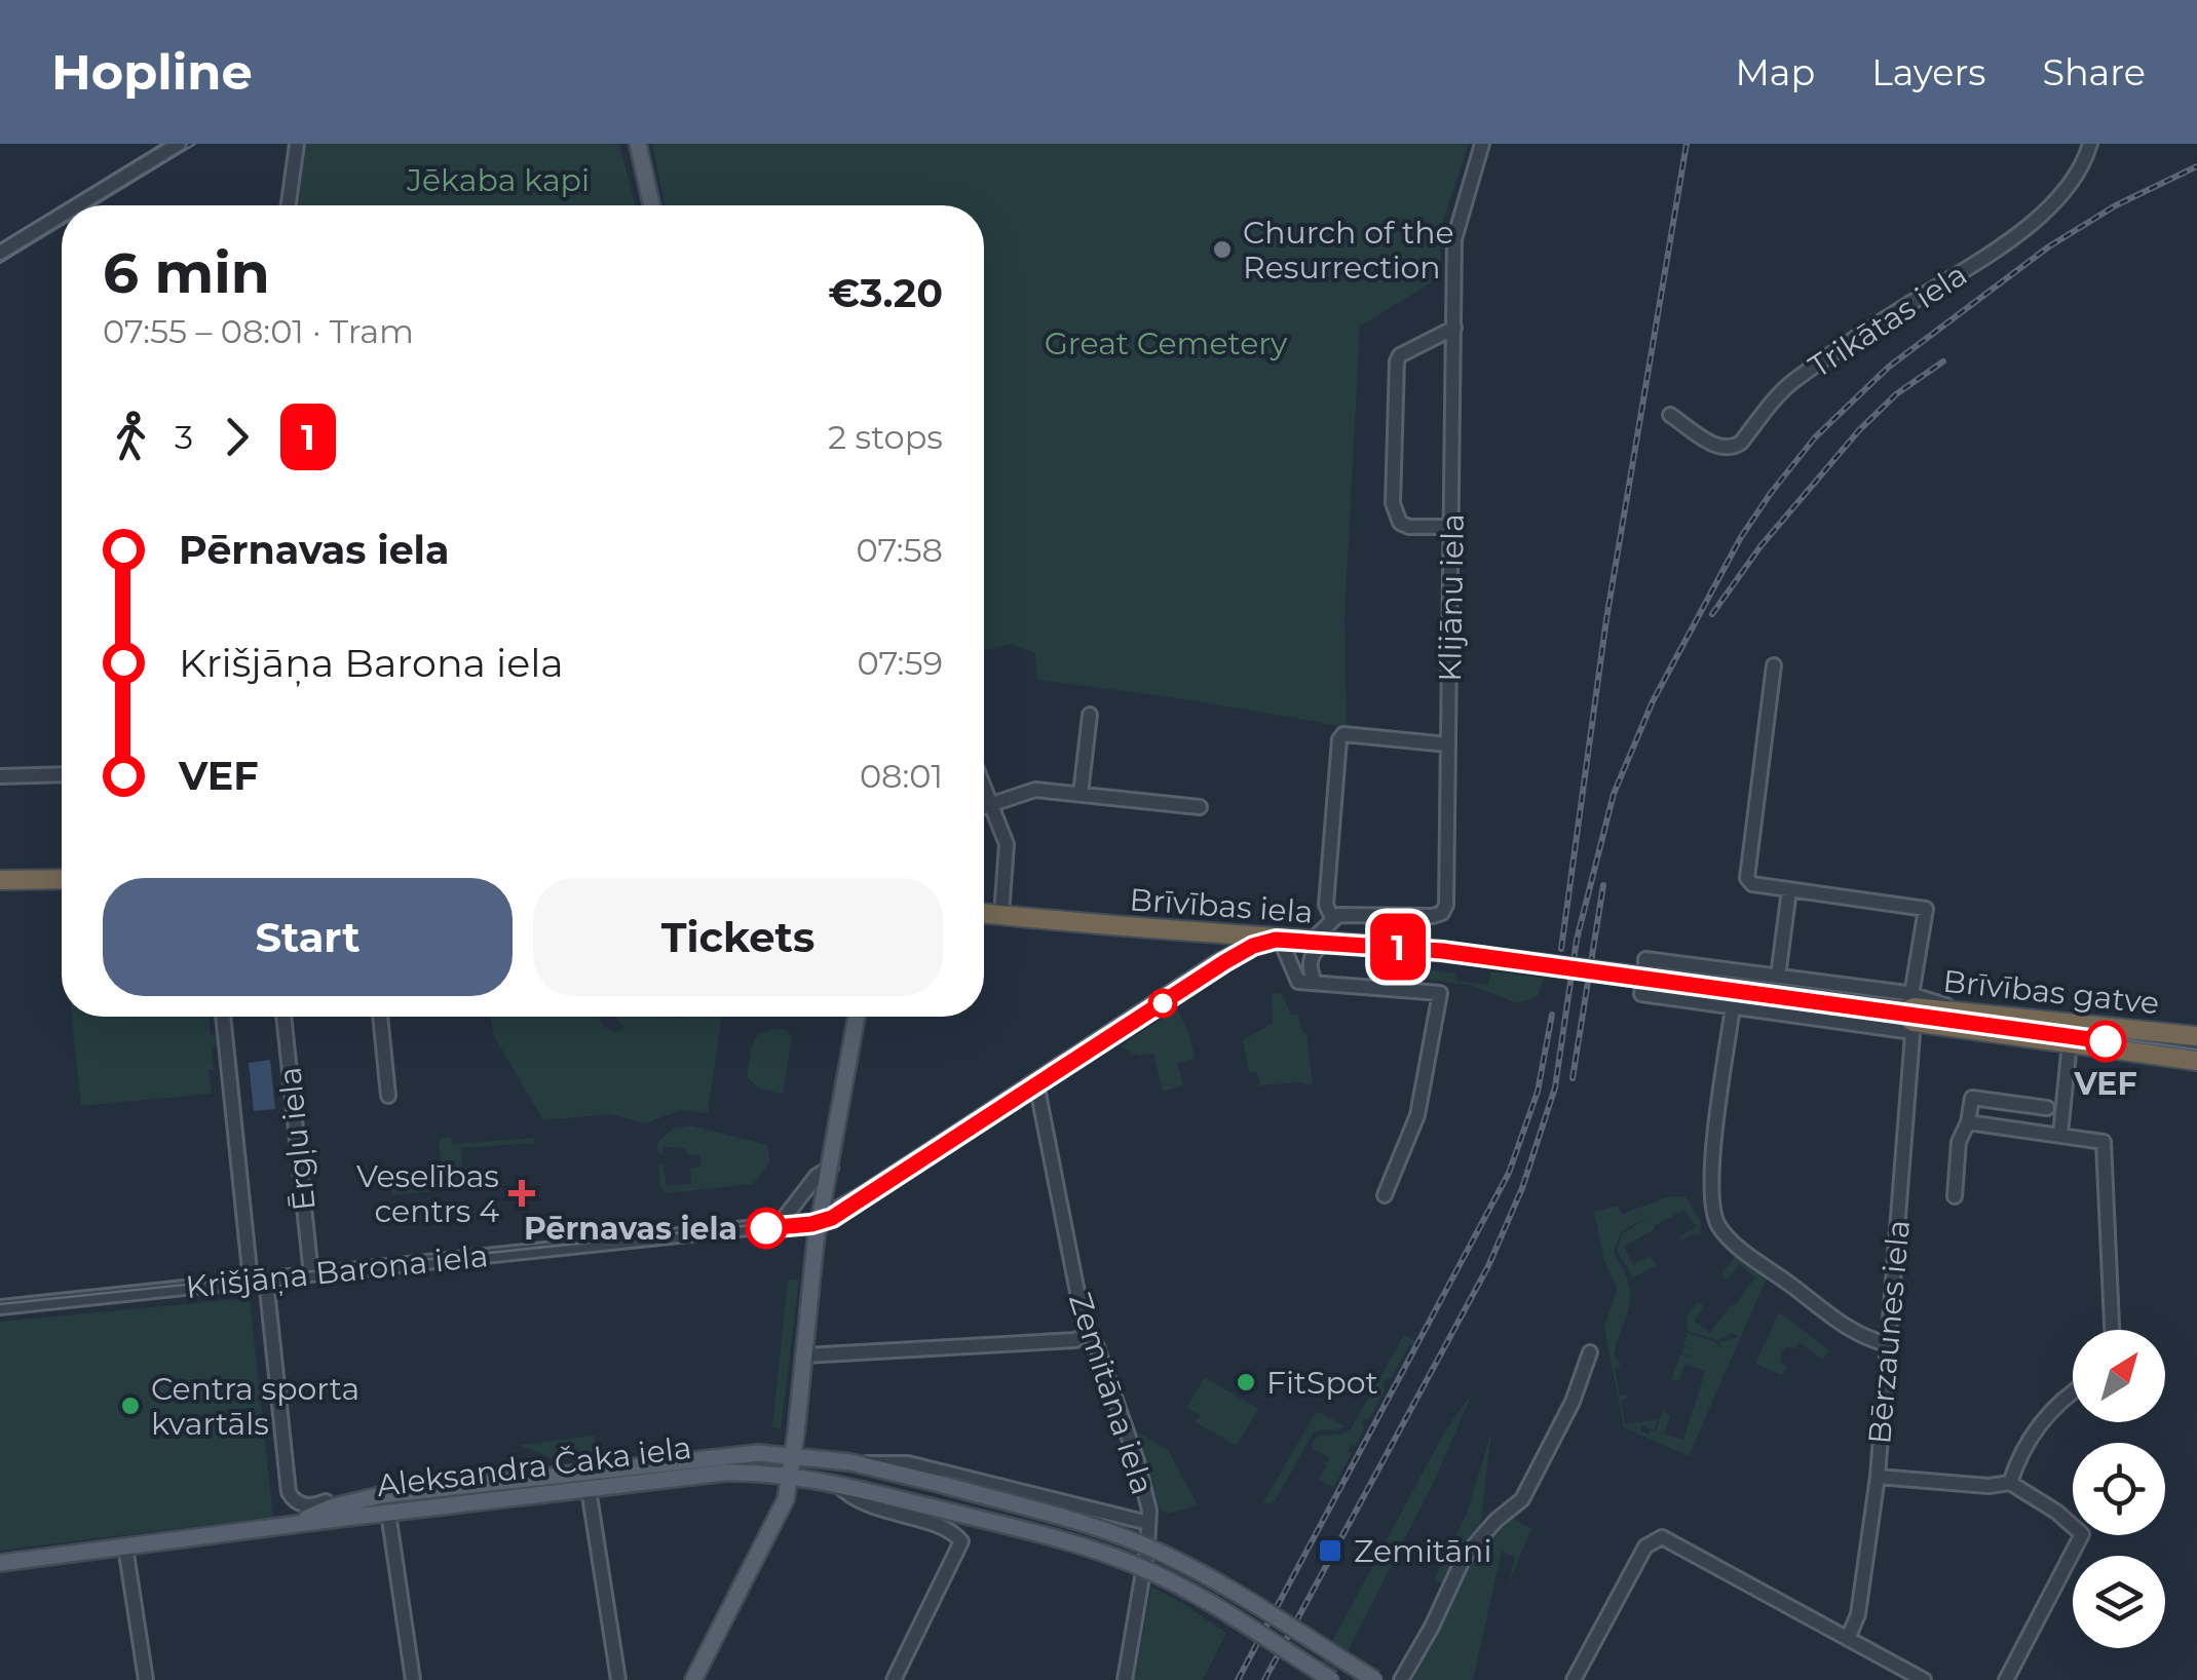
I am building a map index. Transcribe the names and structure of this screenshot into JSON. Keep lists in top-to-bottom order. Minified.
{"streets":{"highway":["Brīvības iela","Brīvības gatve"],"main road":["Aleksandra Čaka iela"],"street":["Trikātas iela","Klijānu iela","Ērgļu iela","Krišjāņa Barona iela","Bērzaunes iela","Zemitāna iela"]},"crossings":[["Brīvības iela","Brīvības gatve"],["Brīvības iela","Krišjāņa Barona iela"],["Brīvības gatve","Bērzaunes iela"],["Ērgļu iela","Krišjāņa Barona iela"],["Krišjāņa Barona iela","Zemitāna iela"],["Krišjāņa Barona iela","Aleksandra Čaka iela"]],"parks":["Jēkaba kapi","Great Cemetery"],"places":{"other":["Church of the Resurrection","VEF","Pērnavas iela","FitSpot","Centra sporta kvartāls"],"health":["Veselības centrs 4"],"transit":["Zemitāni"]},"lines":["tram line 1"],"north":"top right","page":{"header":"Hopline","nav":["Map","Layers","Share"],"on_map":"1","heading":["6 min","07:55 – 08:01 · Tram","€3.20"],"legs":["3","1","2 stops"],"list":[{"name":"Pērnavas iela","value":"07:58"},{"name":"Krišjāņa Barona iela","value":"07:59"},{"name":"VEF","value":"08:01"}],"buttons":["Start","Tickets"]}}
